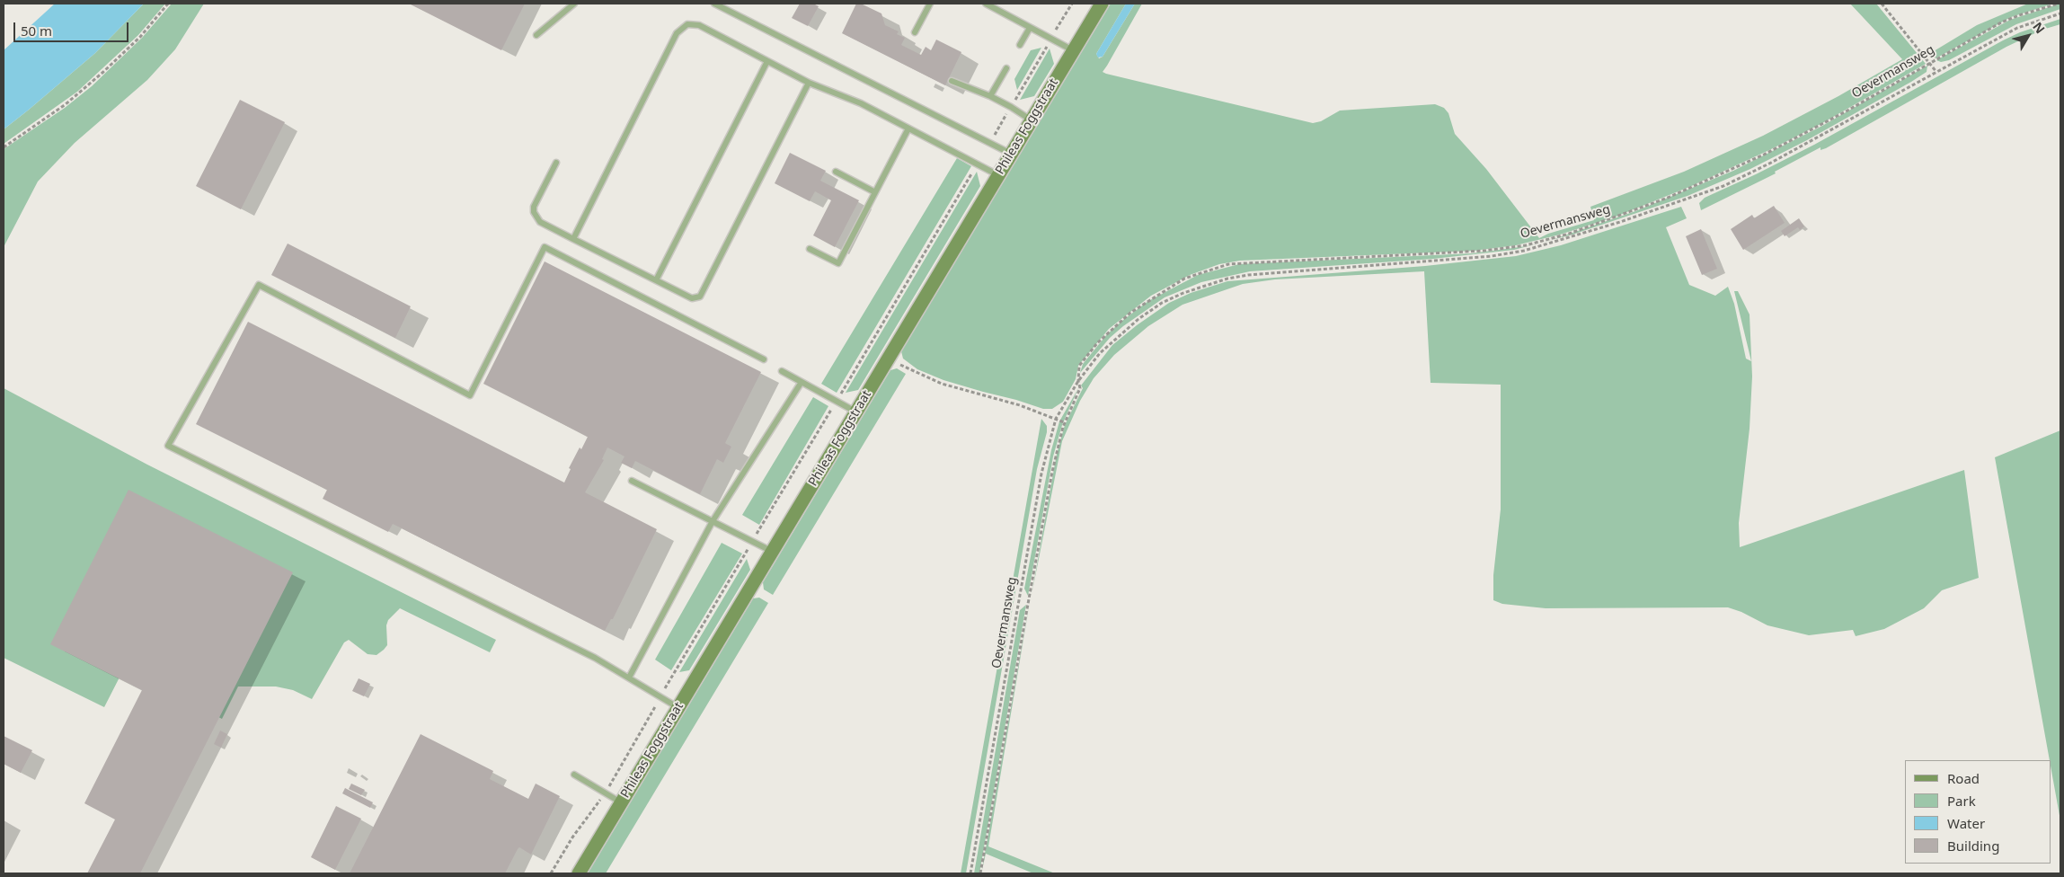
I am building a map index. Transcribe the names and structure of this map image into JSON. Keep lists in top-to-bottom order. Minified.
{"streets":{"street":["Phileas Foggstraat"],"path":["Oevermansweg"]},"legend":["Road","Park","Water","Building"],"scale_bar":"50 m","north":"top right"}
